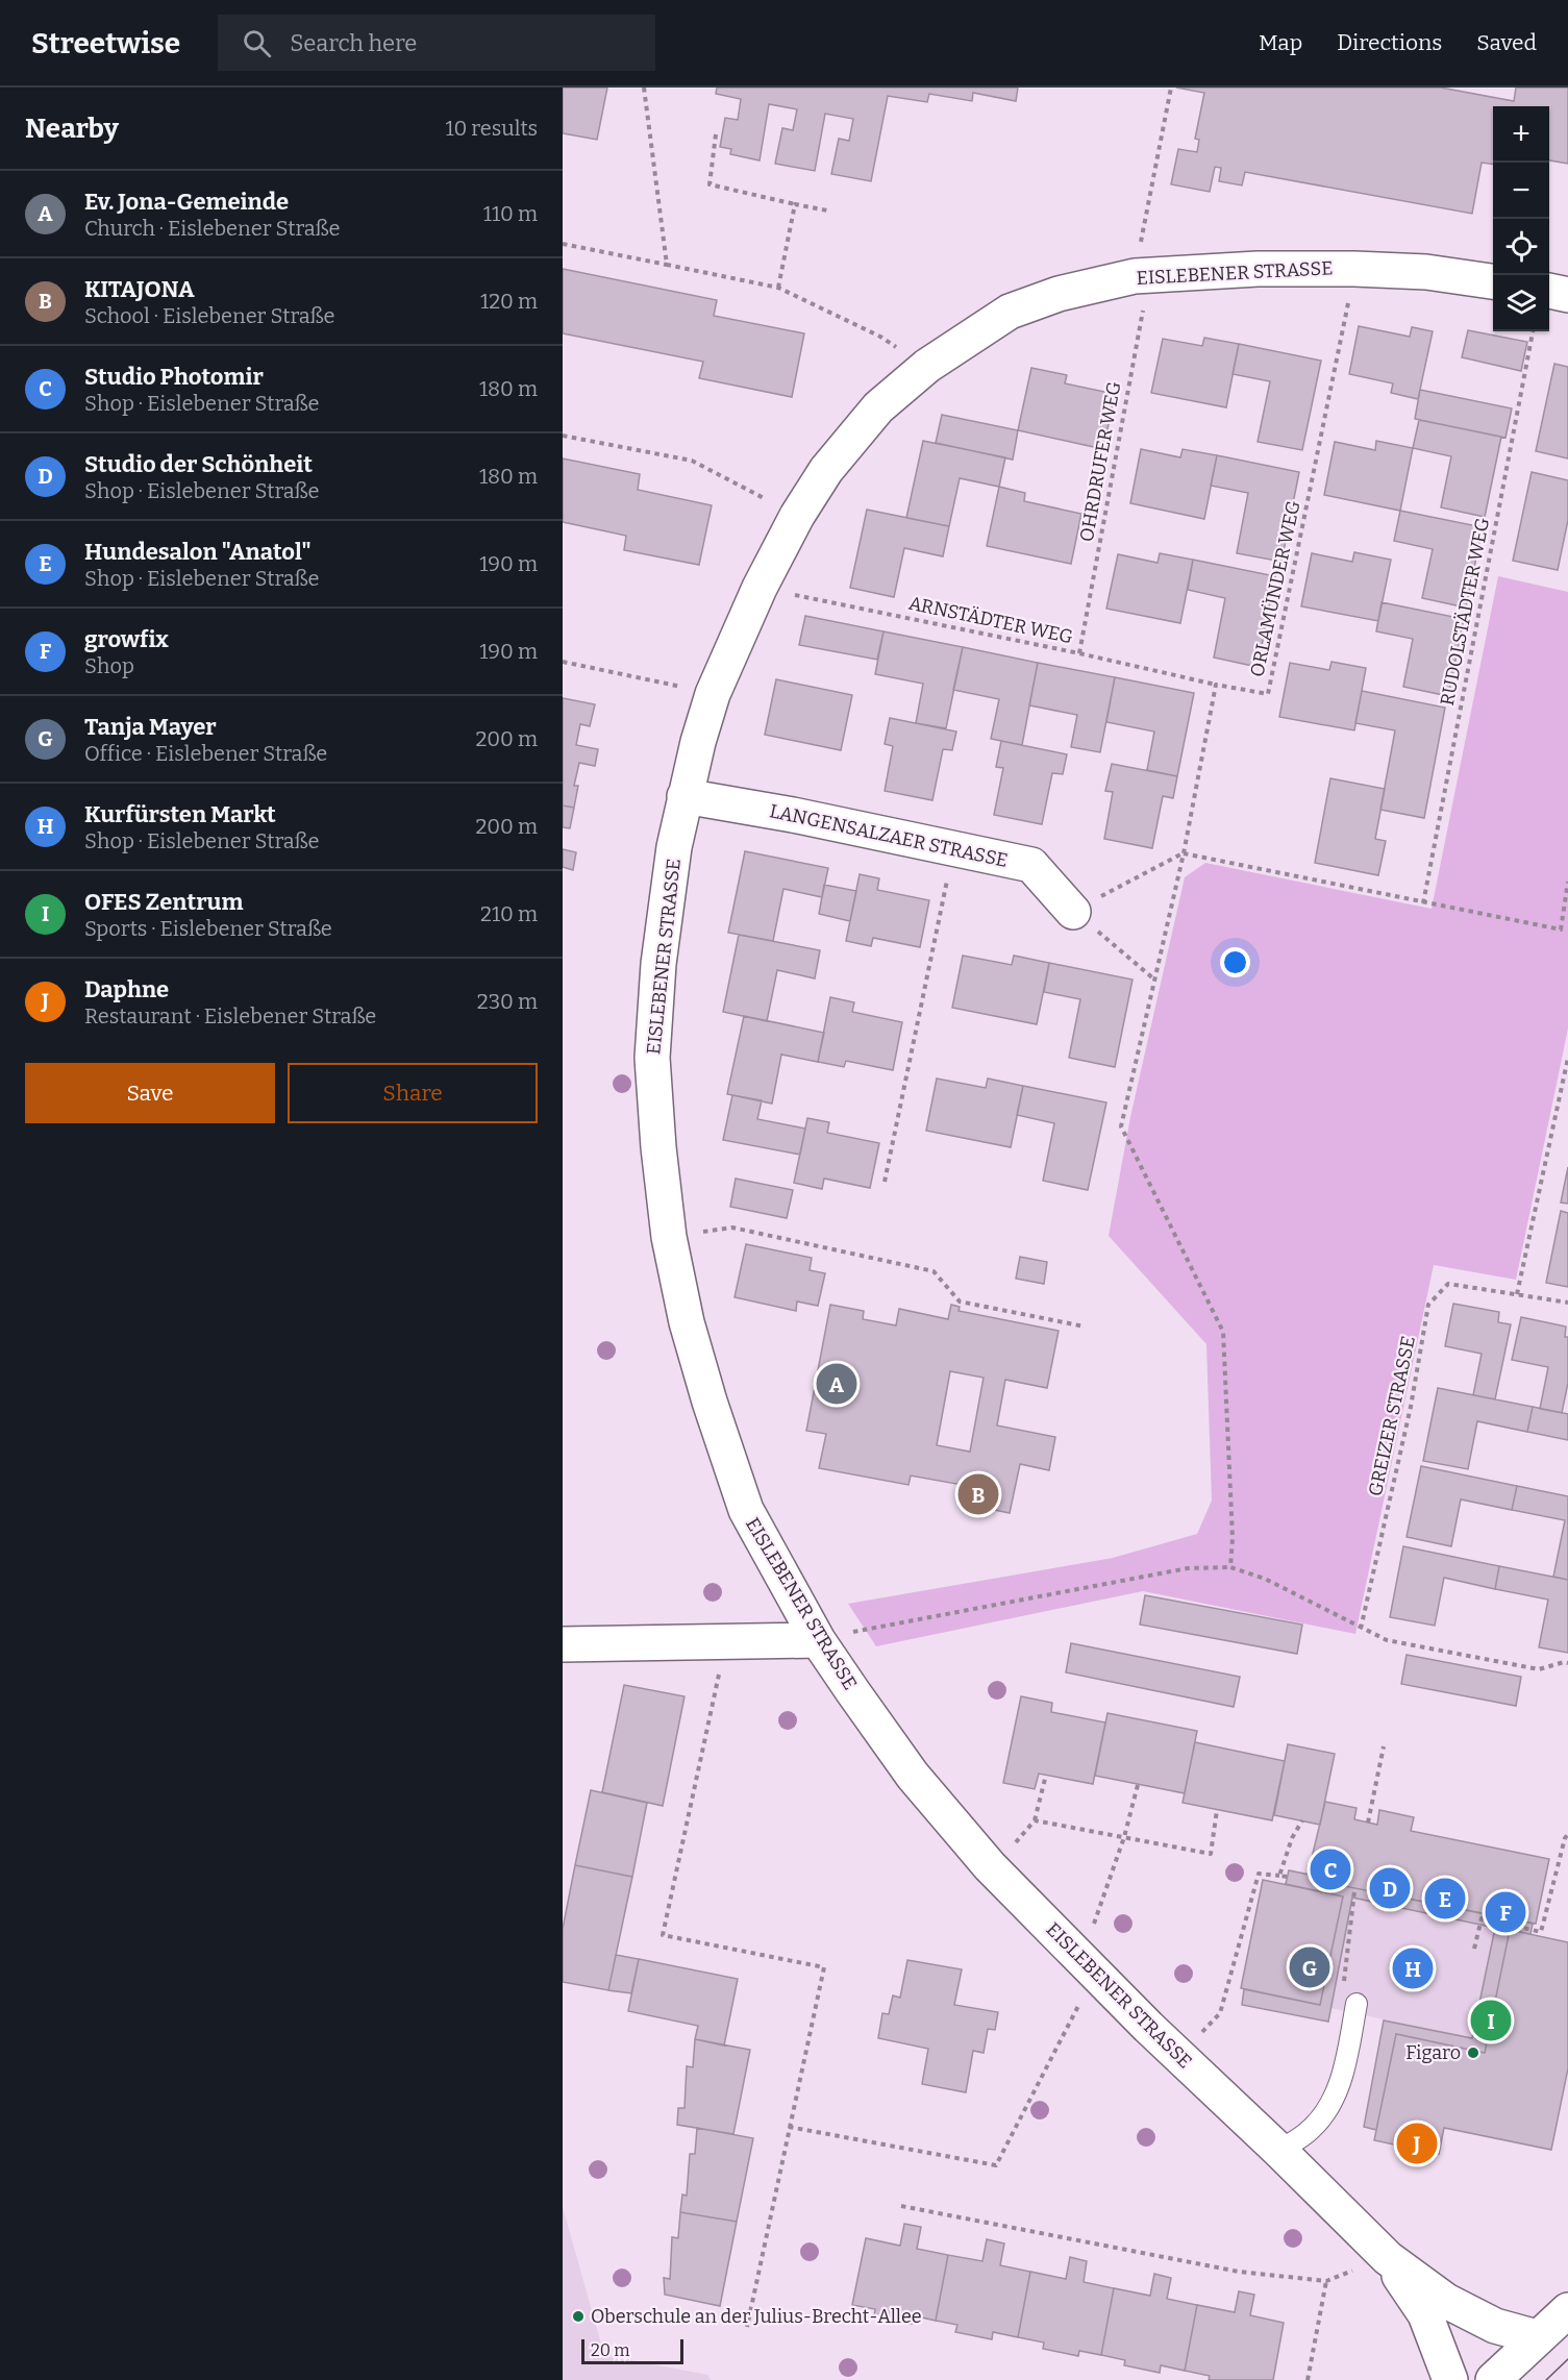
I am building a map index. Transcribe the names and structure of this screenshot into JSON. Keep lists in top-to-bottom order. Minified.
{"streets":{"street":["EISLEBENER STRASSE","LANGENSALZAER STRASSE"],"path":["OHRDRUFER WEG","ORLAMÜNDER WEG","RUDOLSTÄDTER WEG","ARNSTÄDTER WEG","GREIZER STRASSE"]},"crossings":[["EISLEBENER STRASSE","OHRDRUFER WEG"],["EISLEBENER STRASSE","ORLAMÜNDER WEG"],["EISLEBENER STRASSE","ARNSTÄDTER WEG"],["EISLEBENER STRASSE","LANGENSALZAER STRASSE"],["OHRDRUFER WEG","ARNSTÄDTER WEG"],["ORLAMÜNDER WEG","ARNSTÄDTER WEG"]],"places":["Figaro","Oberschule an der Julius-Brecht-Allee"],"scale_bar":"20 m","page":{"header":"Streetwise","search":"Search here","nav":["Map","Directions","Saved"],"heading":["Nearby","10 results"],"map_buttons":["+","−"],"list":[{"mark":"A","name":"Ev. Jona-Gemeinde","note":"Church · Eislebener Straße","value":"110 m"},{"mark":"B","name":"KITAJONA","note":"School · Eislebener Straße","value":"120 m"},{"mark":"C","name":"Studio Photomir","note":"Shop · Eislebener Straße","value":"180 m"},{"mark":"D","name":"Studio der Schönheit","note":"Shop · Eislebener Straße","value":"180 m"},{"mark":"E","name":"Hundesalon \"Anatol\"","note":"Shop · Eislebener Straße","value":"190 m"},{"mark":"F","name":"growfix","note":"Shop","value":"190 m"},{"mark":"G","name":"Tanja Mayer","note":"Office · Eislebener Straße","value":"200 m"},{"mark":"H","name":"Kurfürsten Markt","note":"Shop · Eislebener Straße","value":"200 m"},{"mark":"I","name":"OFES Zentrum","note":"Sports · Eislebener Straße","value":"210 m"},{"mark":"J","name":"Daphne","note":"Restaurant · Eislebener Straße","value":"230 m"}],"buttons":["Save","Share"],"pins":["A","B","C","D","E","F","G","H","I","J"],"scale":"20 m"}}
